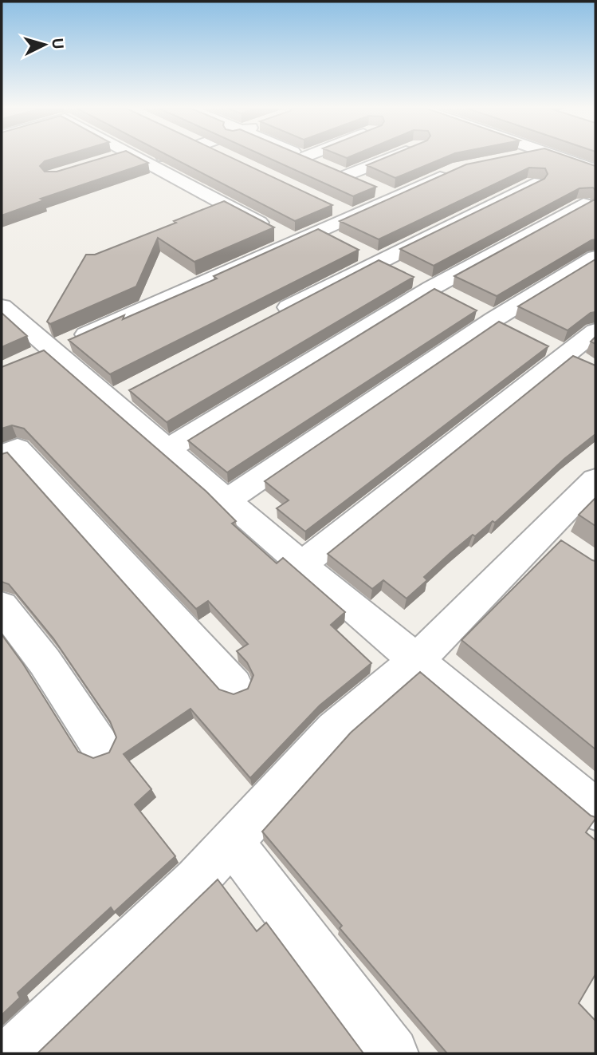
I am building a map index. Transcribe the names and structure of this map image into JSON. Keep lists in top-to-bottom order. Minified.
{"north":"right"}
